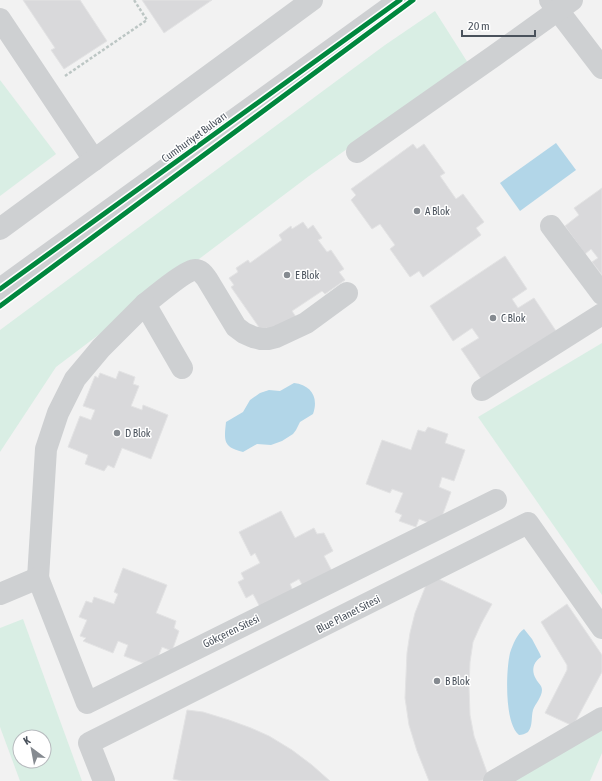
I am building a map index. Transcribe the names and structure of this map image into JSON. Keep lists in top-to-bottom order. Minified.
{"streets":{"street":["Cumhuriyet Bulvarı","Blue Planet Sitesi","Gökçeren Sitesi"]},"places":["A Blok","E Blok","C Blok","D Blok","B Blok"],"scale_bar":"20 m","north":"top left"}
